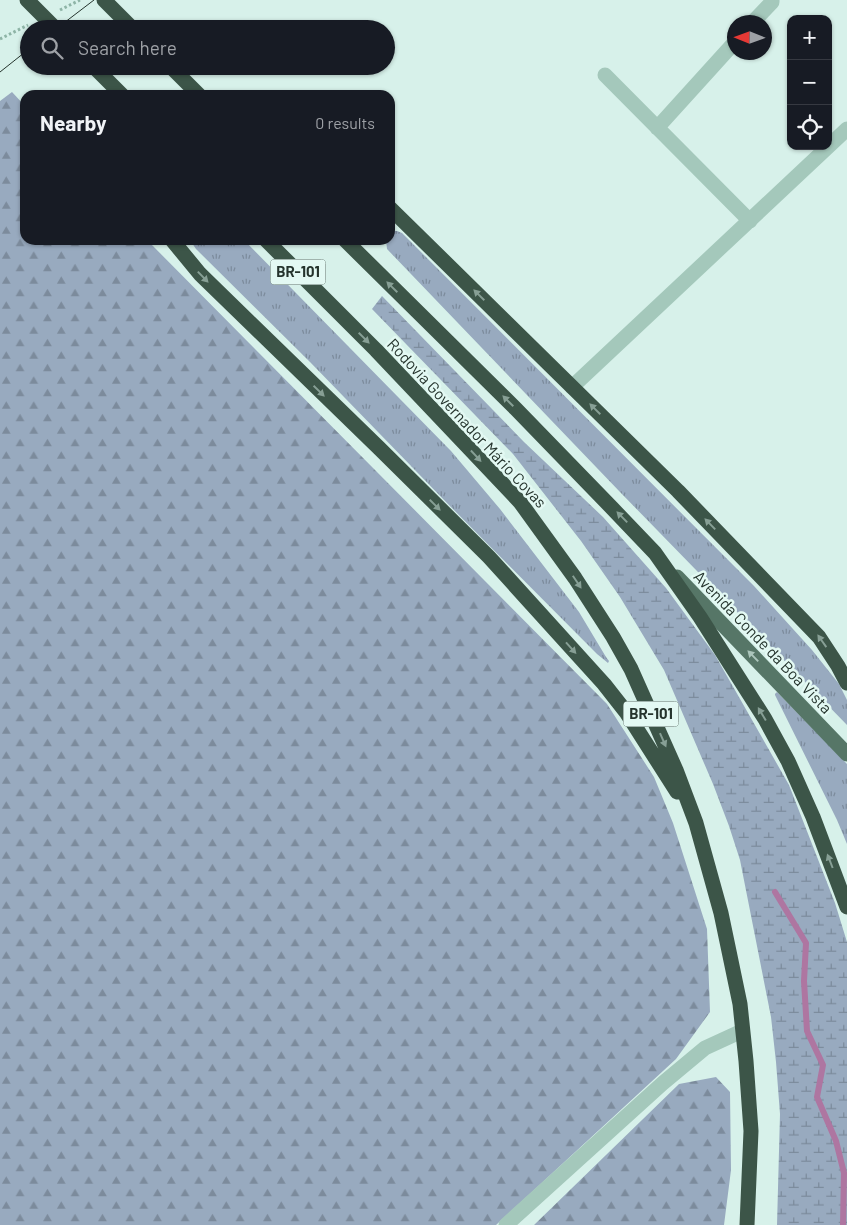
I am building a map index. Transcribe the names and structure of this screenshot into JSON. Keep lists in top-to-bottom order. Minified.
{"streets":{"highway":["BR-101","Rodovia Governador Mário Covas"],"main road":["Avenida Conde da Boa Vista"]},"one_way":["Avenida Conde da Boa Vista"],"north":"left","page":{"map_buttons":["+","−"],"search":"Search here","heading":["Nearby","0 results"]}}
